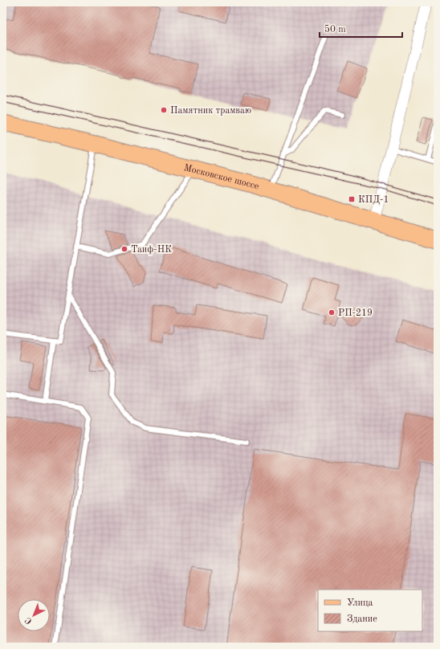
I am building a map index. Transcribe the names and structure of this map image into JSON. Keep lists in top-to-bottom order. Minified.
{"streets":{"main road":["Московское шоссе"]},"places":{"other":["Памятник трамваю","Таиф-НК","РП-219"],"transit":["КПД-1"]},"legend":["Улица","Здание"],"scale_bar":"50 m","north":"bottom left"}
